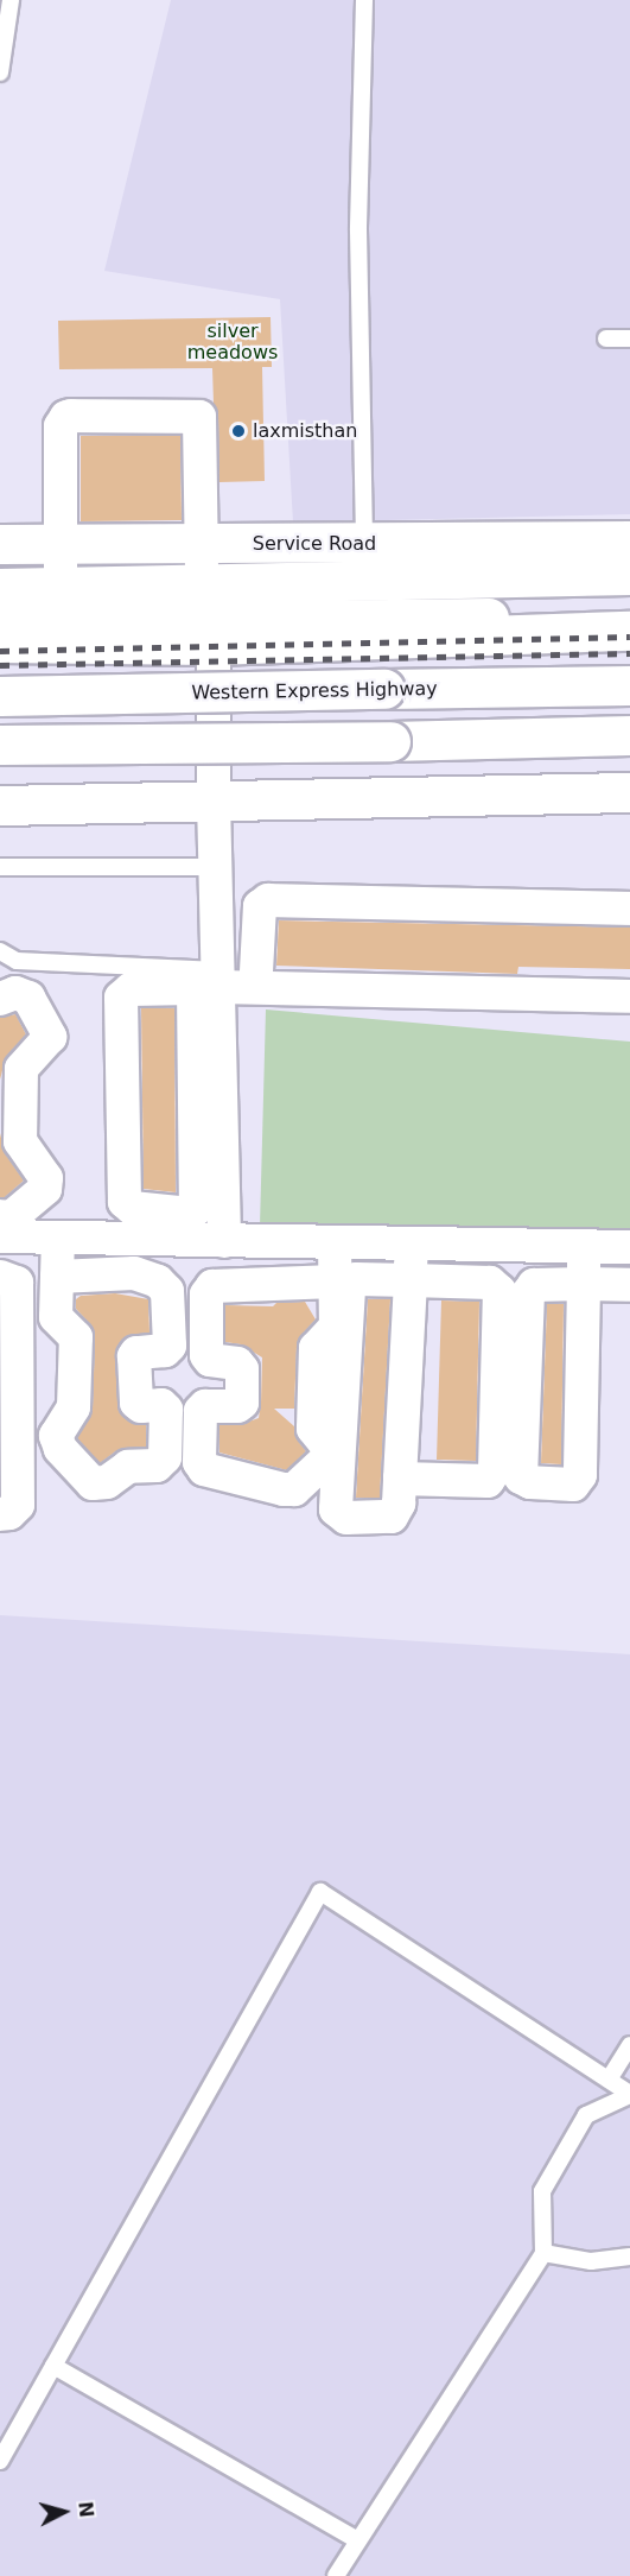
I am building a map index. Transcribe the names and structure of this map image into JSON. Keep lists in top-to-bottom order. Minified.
{"streets":{"main road":["Service Road","Western Express Highway"]},"parks":["silver meadows"],"places":["laxmisthan"],"north":"right"}
